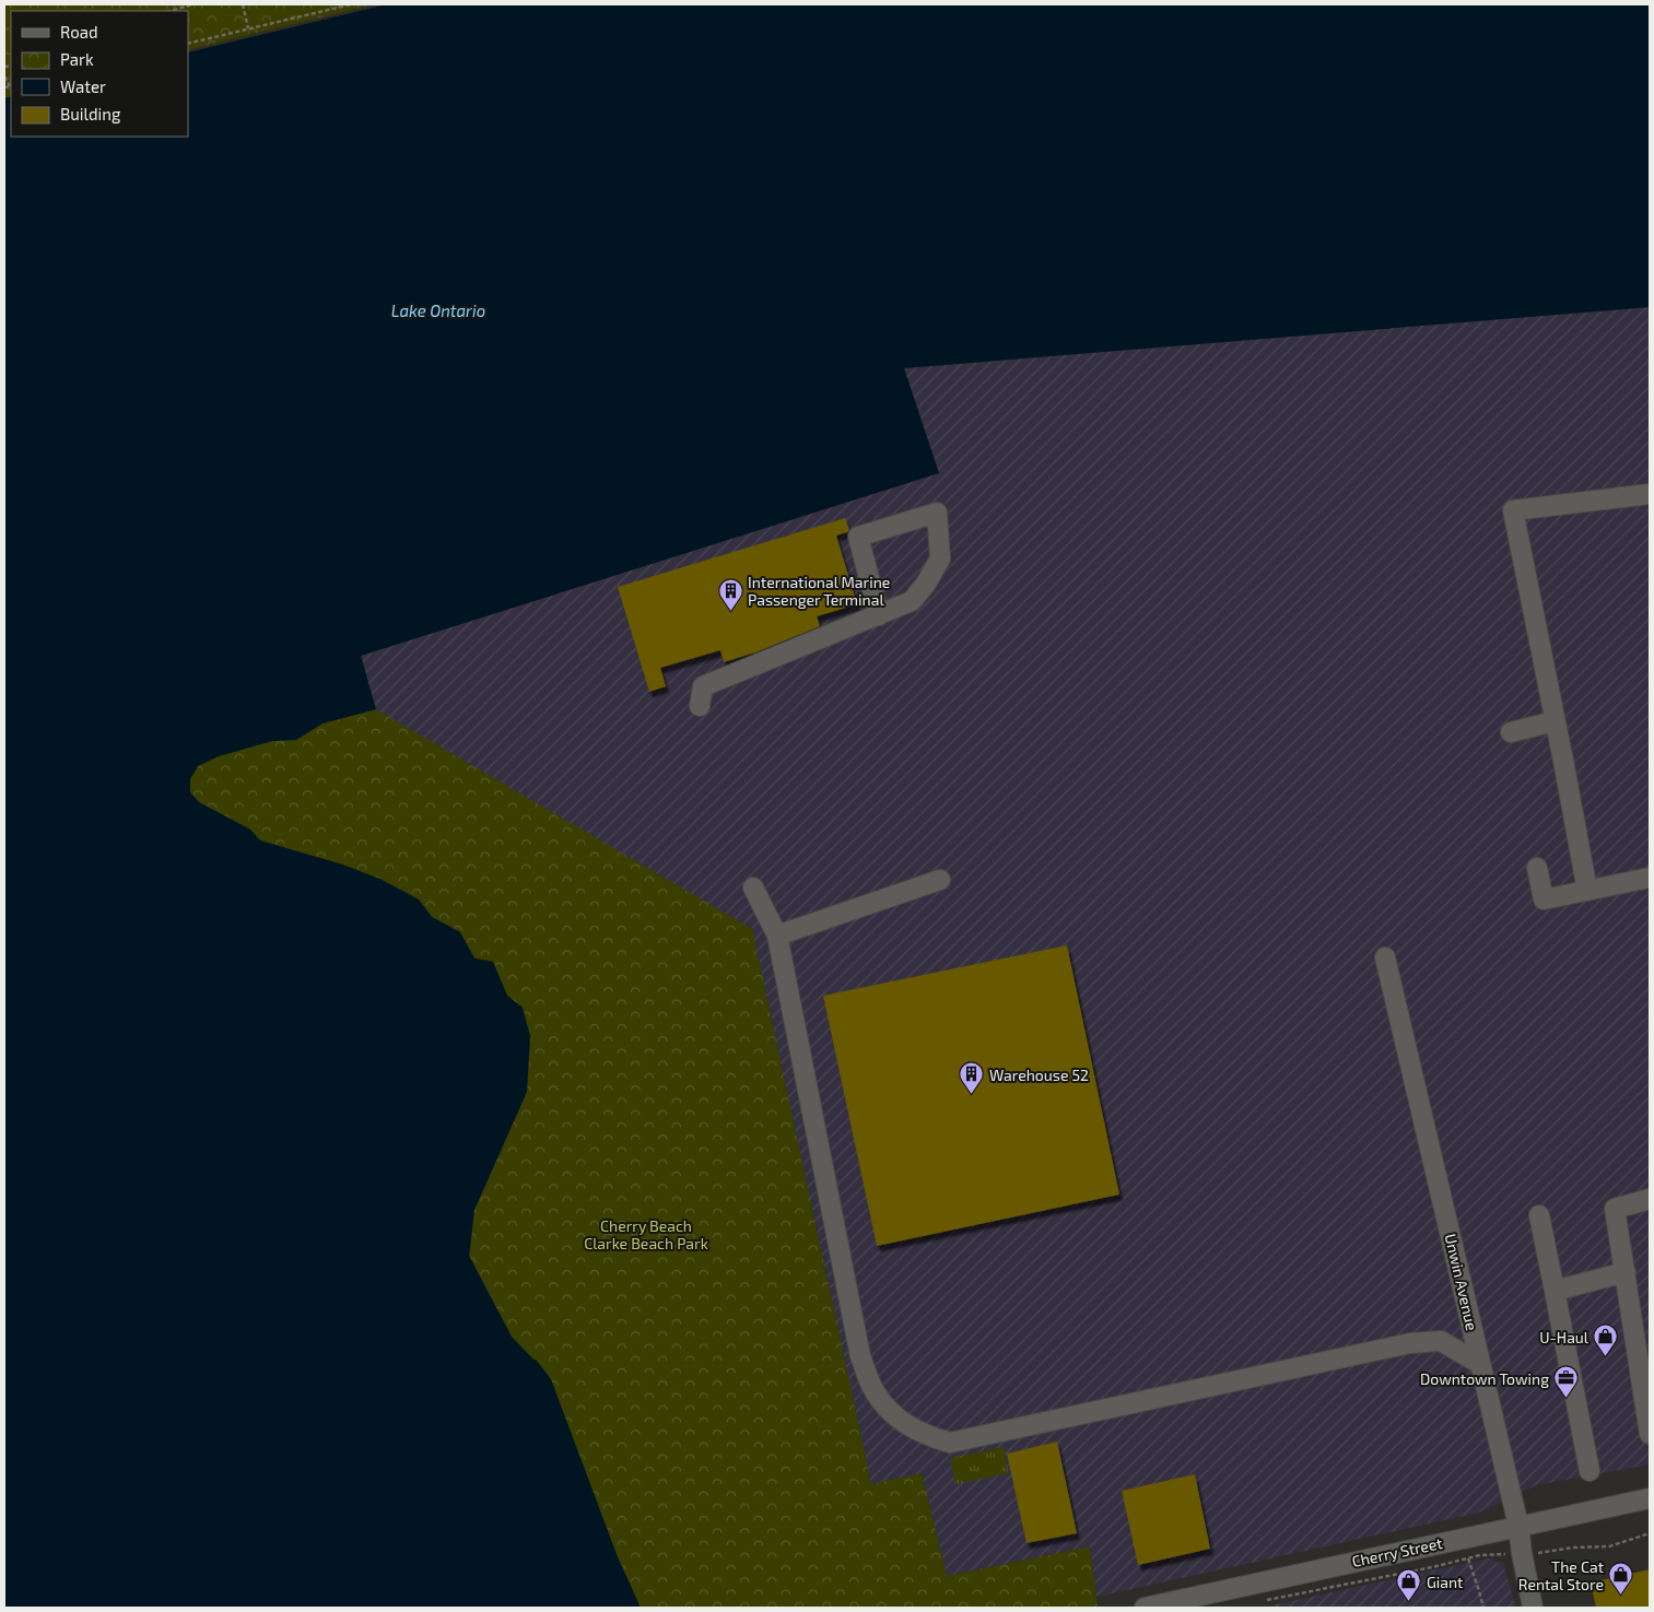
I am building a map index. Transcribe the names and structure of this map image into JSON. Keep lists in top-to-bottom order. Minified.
{"streets":{"street":["Unwin Avenue","Cherry Street"]},"crossings":[["Unwin Avenue","Cherry Street"]],"water":["Lake Ontario"],"parks":["Cherry Beach Clarke Beach Park"],"places":{"building":["International Marine Passenger Terminal","Warehouse 52"],"shop":["U-Haul","The Cat Rental Store","Giant"],"office":["Downtown Towing"]},"legend":["Road","Park","Water","Building"]}
